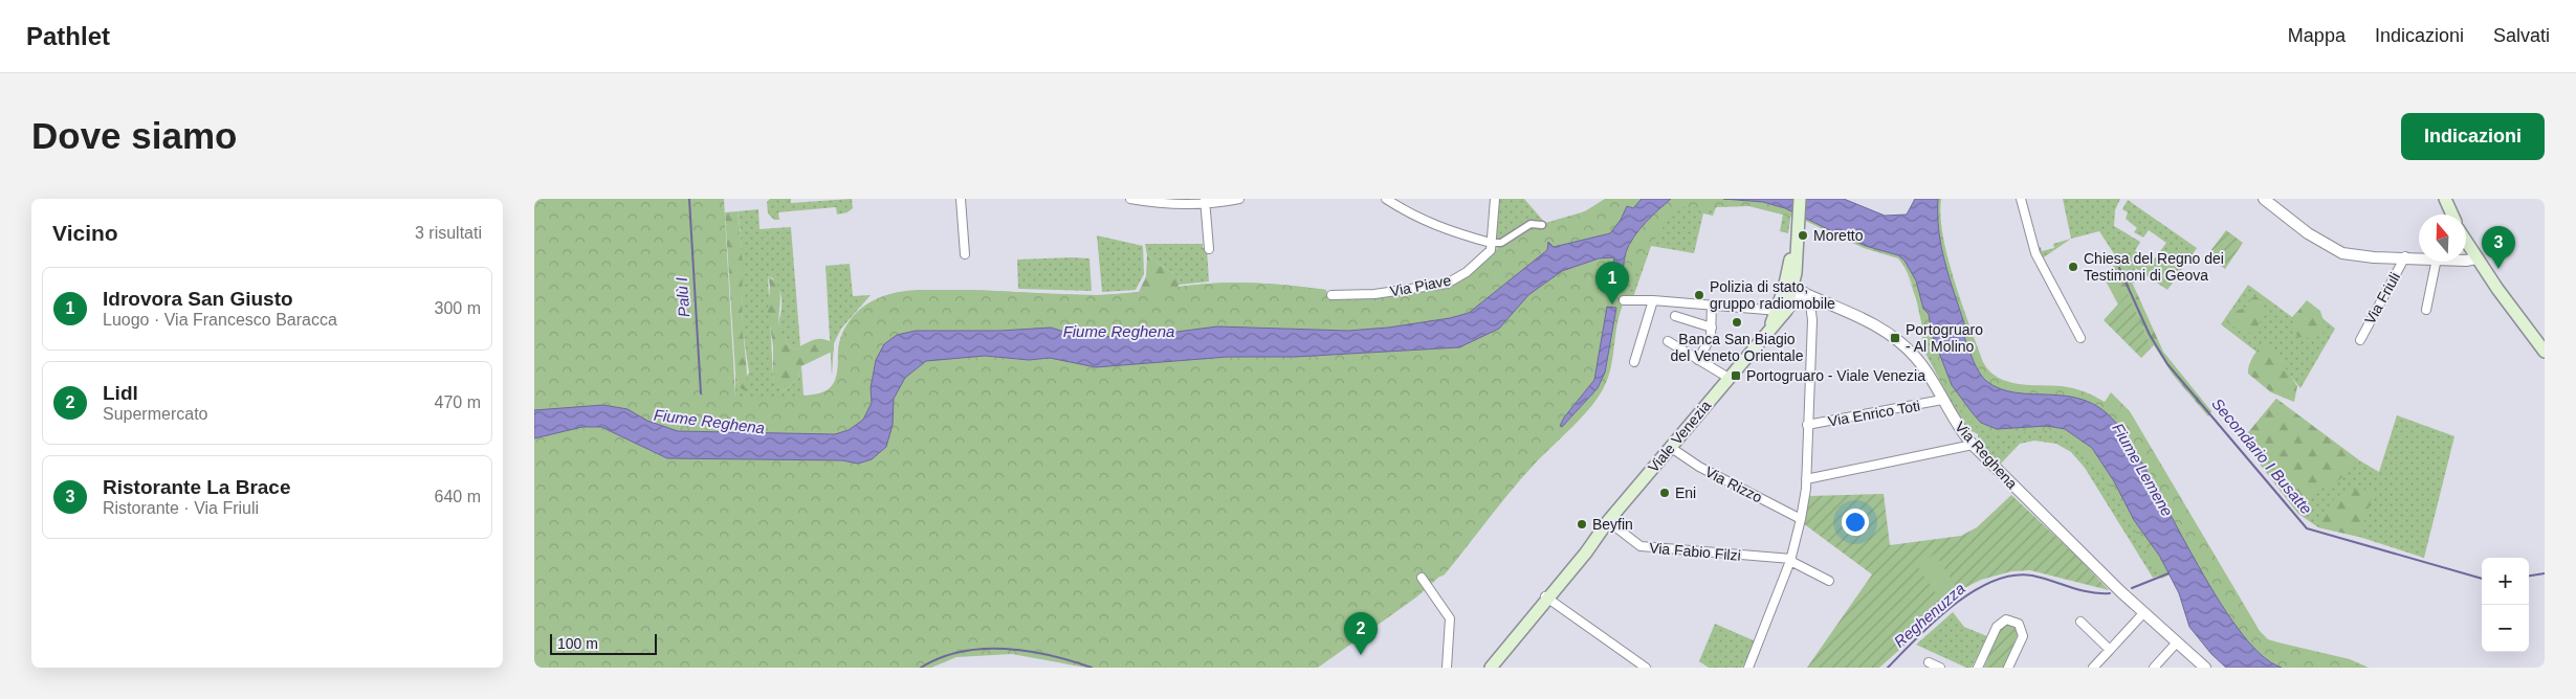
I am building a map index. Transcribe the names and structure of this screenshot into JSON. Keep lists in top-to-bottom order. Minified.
{"streets":{"main road":["Viale Venezia"],"street":["Via Piave","Via Friuli","Via Enrico Toti","Via Reghena","Via Rizzo","Via Fabio Filzi"]},"crossings":[["Via Enrico Toti","Via Reghena"],["Viale Venezia","Via Reghena"],["Viale Venezia","Via Rizzo"],["Viale Venezia","Via Fabio Filzi"]],"water":["Palù I","Fiume Reghena","Secondario I Busatte","Fiume Lemene","Reghenuzza"],"places":{"other":["Moretto","Chiesa del Regno dei Testimoni di Geova","Polizia di stato, gruppo radiomobile","Banca San Biagio del Veneto Orientale","Eni","Beyfin"],"transit":["Portogruaro - Al Molino","Portogruaro - Viale Venezia"]},"scale_bar":"100 m","north":"top","page":{"header":"Pathlet","nav":["Mappa","Indicazioni","Salvati"],"buttons":"Indicazioni","title":"Dove siamo","heading":["Vicino","3 risultati"],"pins":["3","1","2"],"list":[{"mark":"1","name":"Idrovora San Giusto","note":"Luogo · Via Francesco Baracca","value":"300 m"},{"mark":"2","name":"Lidl","note":"Supermercato","value":"470 m"},{"mark":"3","name":"Ristorante La Brace","note":"Ristorante · Via Friuli","value":"640 m"}],"map_buttons":["+","−"],"scale":"100 m"}}
